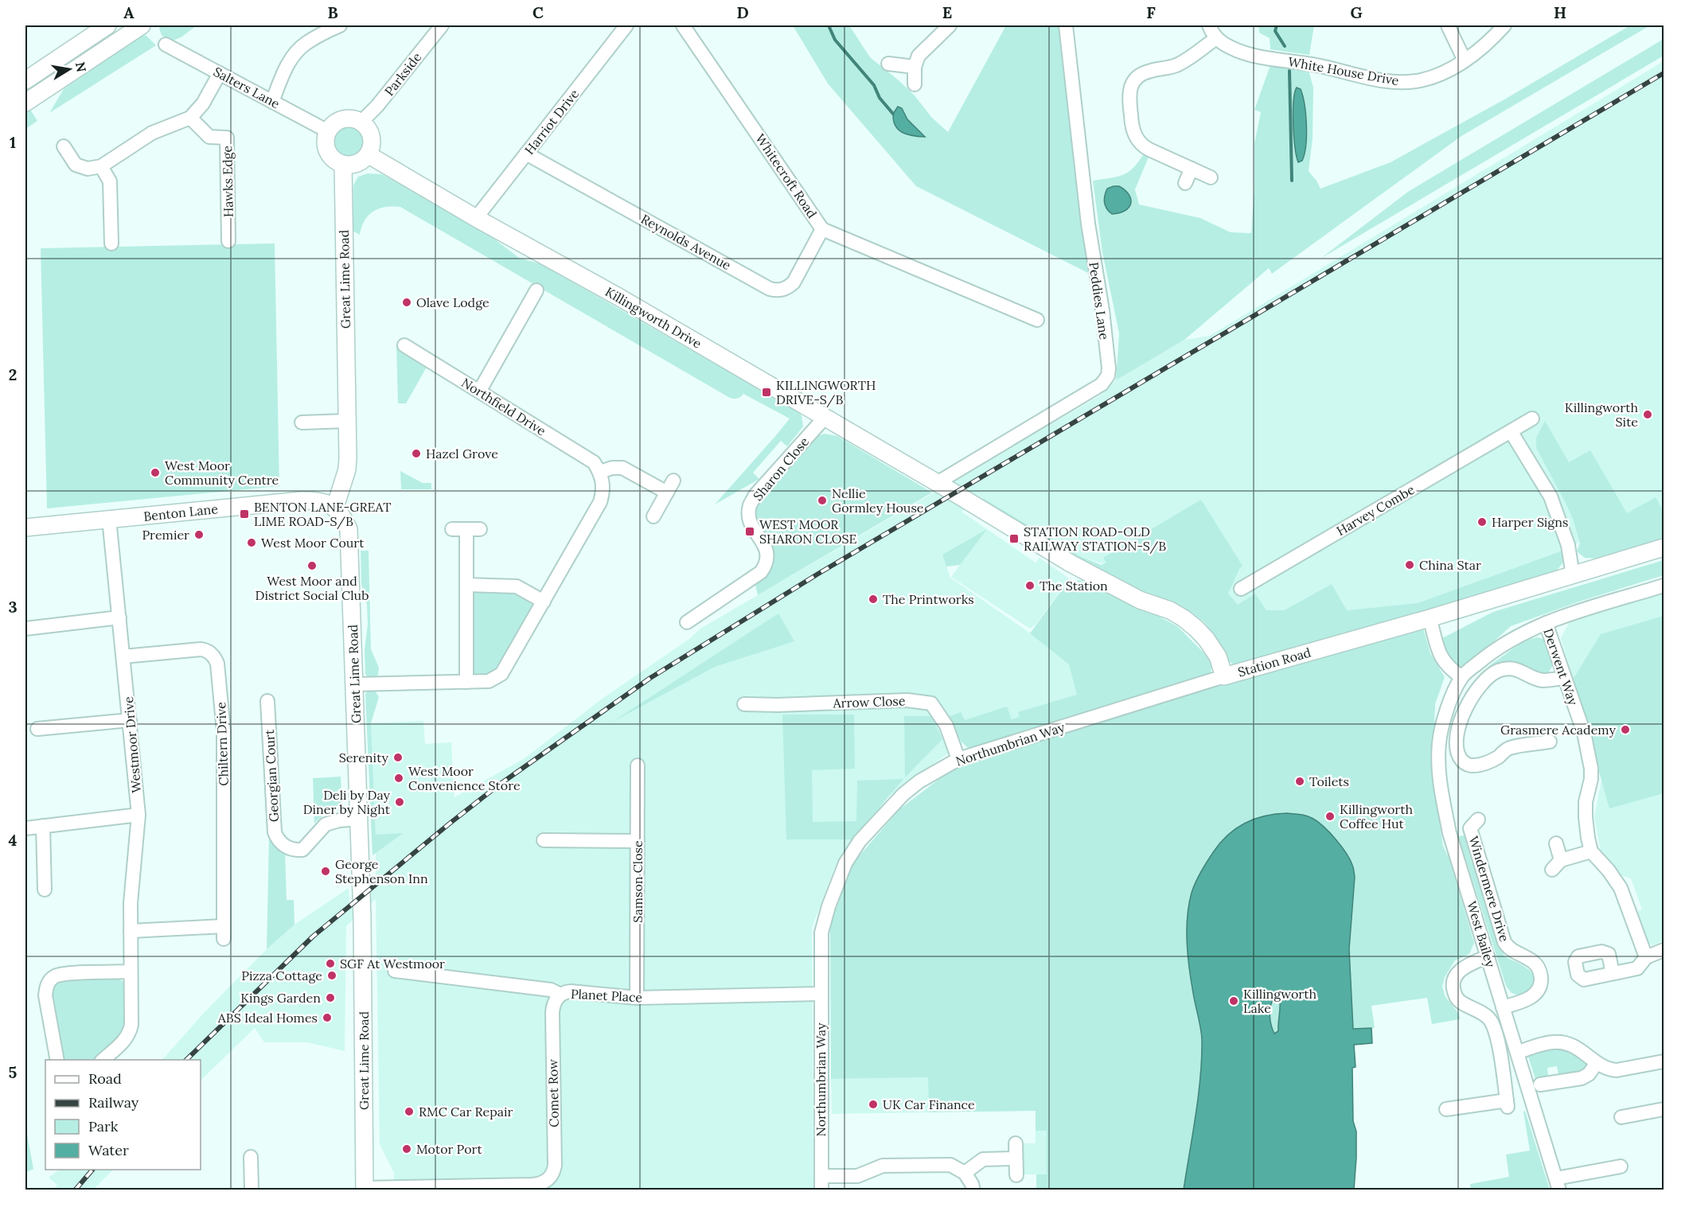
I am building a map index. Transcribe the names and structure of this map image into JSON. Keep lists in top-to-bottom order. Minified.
{"streets":{"main road":["Great Lime Road","Killingworth Drive","Benton Lane","Station Road"],"street":["White House Drive","Parkside","Salters Lane","Harriot Drive","Whitecroft Road","Hawks Edge","Reynolds Avenue","Peddies Lane","Northfield Drive","Sharon Close","Harvey Combe","Derwent Way","Arrow Close","Chiltern Drive","Northumbrian Way","Westmoor Drive","Georgian Court","Samson Close","Windermere Drive","West Bailey","Planet Place","Comet Row"]},"crossings":[["Parkside","Salters Lane"],["Parkside","Great Lime Road"],["Parkside","Killingworth Drive"],["Salters Lane","Great Lime Road"],["Salters Lane","Killingworth Drive"],["Harriot Drive","Reynolds Avenue"],["Harriot Drive","Killingworth Drive"],["Whitecroft Road","Reynolds Avenue"],["Great Lime Road","Killingworth Drive"],["Great Lime Road","Benton Lane"],["Great Lime Road","Georgian Court"],["Peddies Lane","Killingworth Drive"],["Peddies Lane","Station Road"],["Killingworth Drive","Sharon Close"],["Killingworth Drive","Station Road"],["Benton Lane","Westmoor Drive"],["Station Road","Northumbrian Way"],["Derwent Way","West Bailey"],["Arrow Close","Northumbrian Way"],["Chiltern Drive","Westmoor Drive"],["Northumbrian Way","Planet Place"],["Samson Close","Planet Place"],["Windermere Drive","West Bailey"],["Planet Place","Comet Row"]],"places":{"other":["Olave Lodge","Killingworth Site","Hazel Grove","West Moor Community Centre","Nellie Gormley House","Harper Signs","Premier","West Moor Court","China Star","West Moor and District Social Club","The Station","The Printworks","Grasmere Academy","Serenity","West Moor Convenience Store","Toilets","Deli by Day Diner by Night","Killingworth Coffee Hut","George Stephenson Inn","SGF At Westmoor","Pizza Cottage","Kings Garden","Killingworth Lake","ABS Ideal Homes","UK Car Finance","RMC Car Repair","Motor Port"],"transit":["KILLINGWORTH DRIVE-S/B","BENTON LANE-GREAT LIME ROAD-S/B","WEST MOOR SHARON CLOSE","STATION ROAD-OLD RAILWAY STATION-S/B"]},"legend":["Road","Railway","Park","Water"],"north":"right","grid":{"columns":["A","B","C","D","E","F","G","H"],"rows":["1","2","3","4","5"]}}
